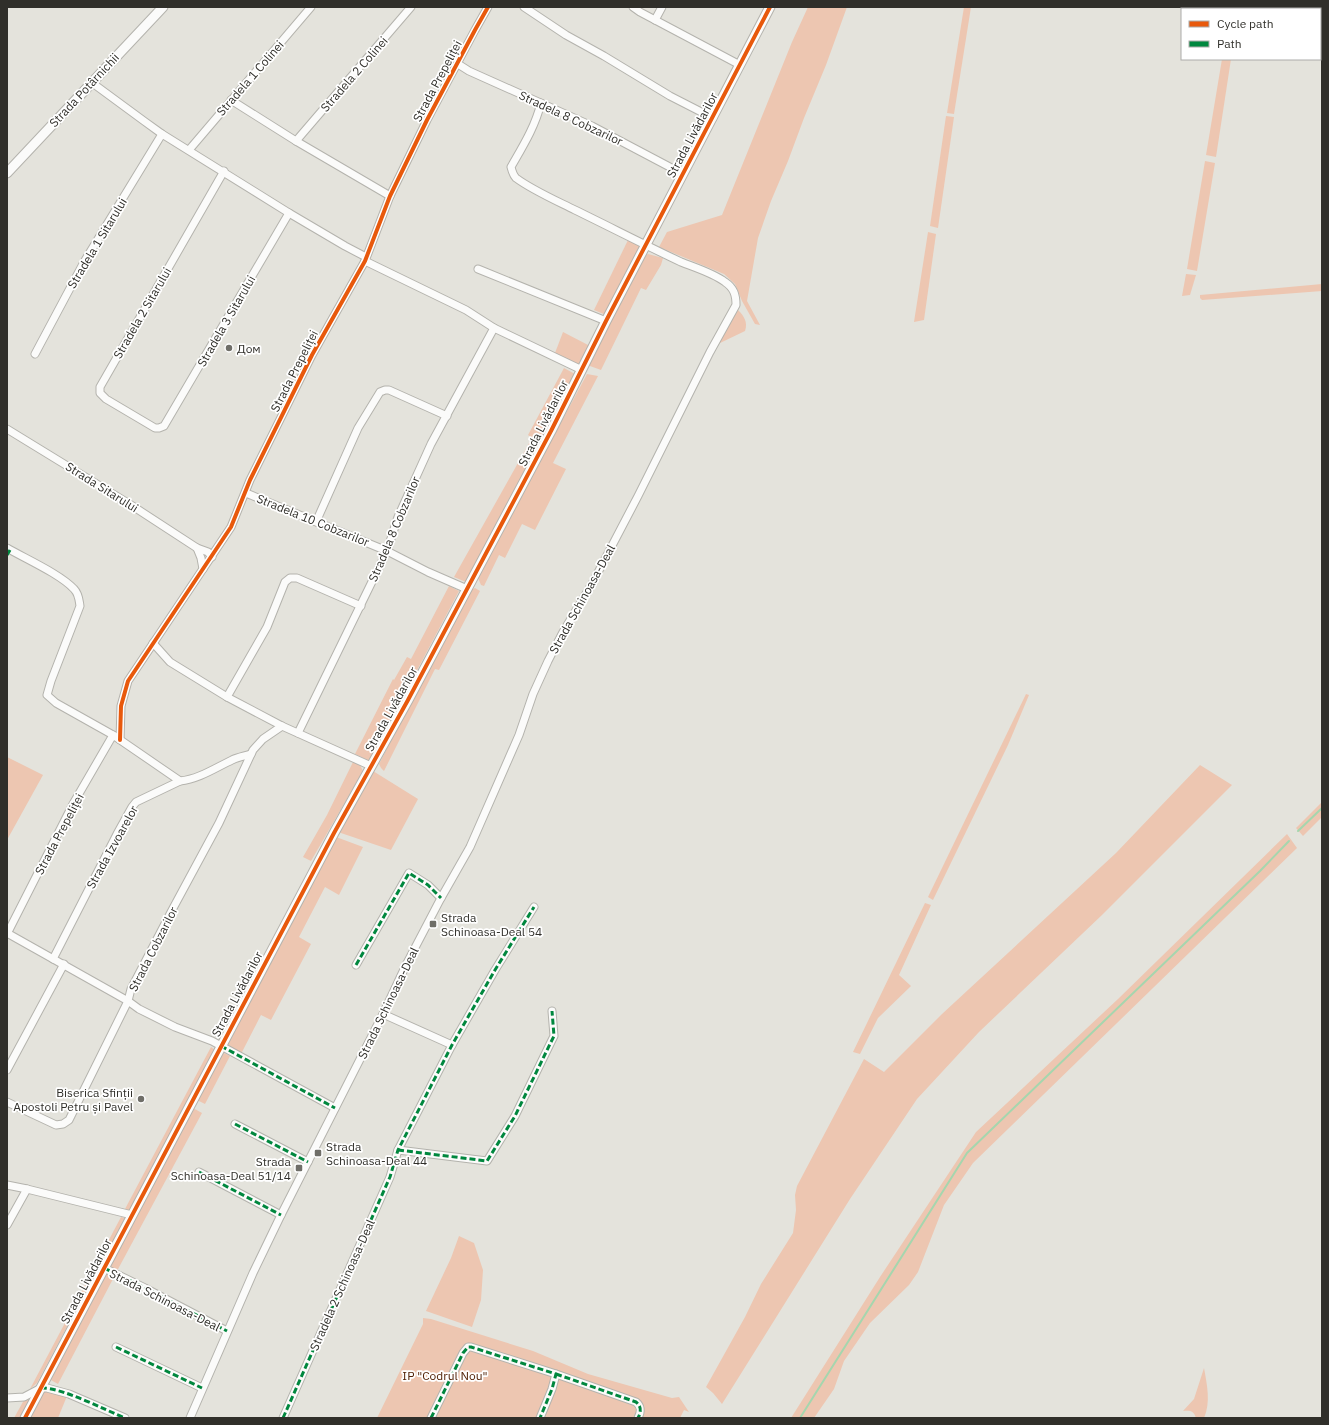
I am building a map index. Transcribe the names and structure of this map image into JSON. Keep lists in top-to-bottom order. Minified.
{"streets":{"street":["Stradela 2 Colinei","Stradela 1 Colinei","Strada Prepeliței","Strada Potârnichii","Stradela 8 Cobzarilor","Strada Livădarilor","Stradela 1 Sitarului","Stradela 2 Sitarului","Stradela 3 Sitarului","Strada Sitarului","Stradela 10 Cobzarilor","Strada Schinoasa-Deal","Strada Izvoarelor","Strada Cobzarilor","Stradela 2 Schinoasa-Deal"]},"crossings":[["Strada Prepeliței","Stradela 8 Cobzarilor"],["Strada Prepeliței","Strada Sitarului"],["Strada Prepeliței","Stradela 10 Cobzarilor"],["Stradela 8 Cobzarilor","Strada Livădarilor"],["Stradela 8 Cobzarilor","Stradela 10 Cobzarilor"],["Strada Livădarilor","Stradela 10 Cobzarilor"],["Strada Livădarilor","Strada Schinoasa-Deal"],["Stradela 2 Sitarului","Stradela 3 Sitarului"],["Strada Izvoarelor","Strada Cobzarilor"]],"parks":["IP \"Codrul Nou\""],"places":{"other":["Дом","Biserica Sfinții Apostoli Petru și Pavel"],"transit":["Strada Schinoasa-Deal 54","Strada Schinoasa-Deal 44","Strada Schinoasa-Deal 51/14"]},"legend":["Cycle path","Path"]}
